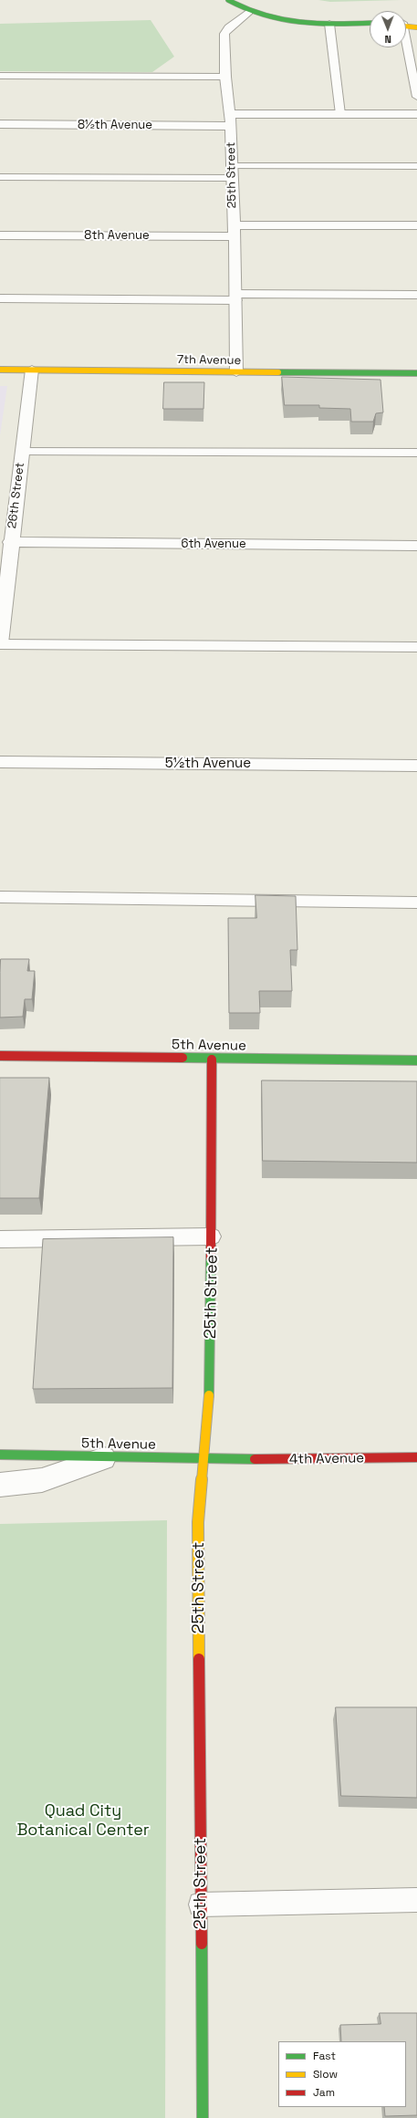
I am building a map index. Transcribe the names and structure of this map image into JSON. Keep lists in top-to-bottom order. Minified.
{"streets":{"street":["8½th Avenue","25th Street","8th Avenue","7th Avenue","26th Street","6th Avenue","5½th Avenue","5th Avenue","4th Avenue"]},"crossings":[["8½th Avenue","25th Street"],["25th Street","8th Avenue"],["25th Street","7th Avenue"],["25th Street","5th Avenue"],["7th Avenue","26th Street"],["26th Street","6th Avenue"],["5th Avenue","4th Avenue"]],"parks":["Quad City Botanical Center"],"legend":["Fast","Slow","Jam"],"north":"bottom"}
